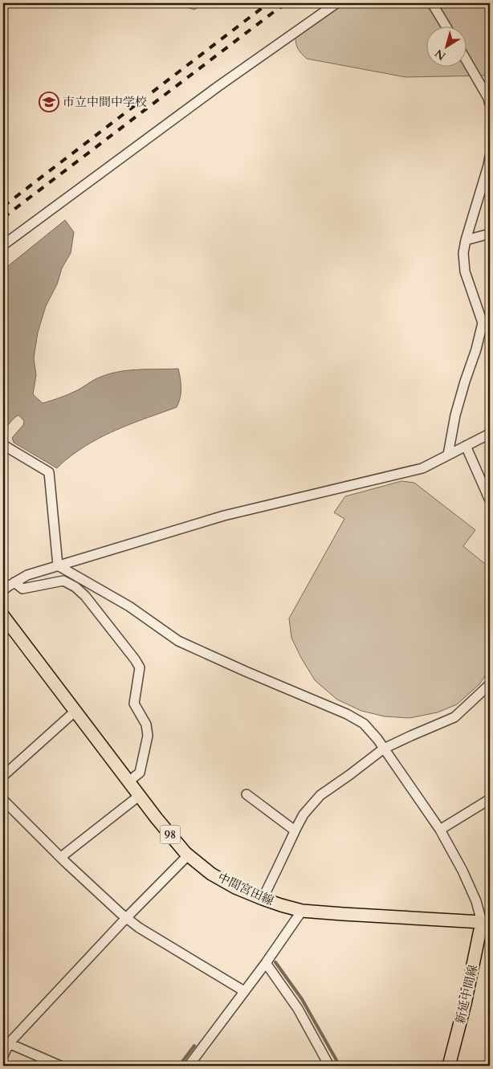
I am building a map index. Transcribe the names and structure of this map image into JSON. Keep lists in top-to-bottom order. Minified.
{"streets":{"main road":["98","中間宮田線","新延中間線"]},"crossings":[["中間宮田線","新延中間線"]],"places":{"school or university":["市立中間中学校"]},"north":"bottom left"}
